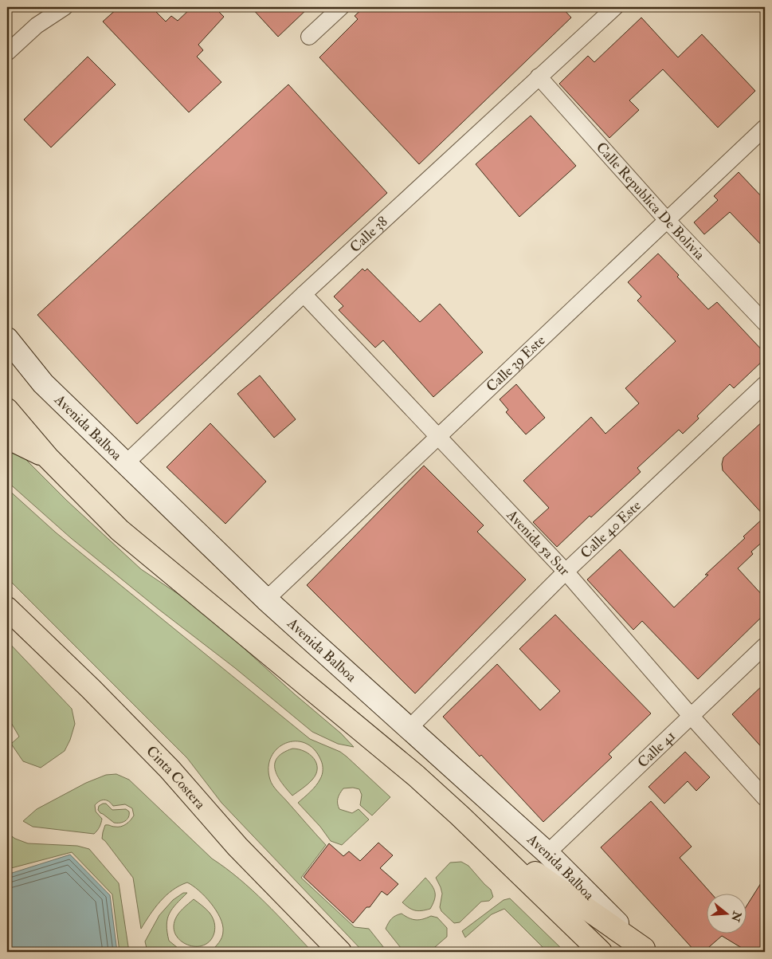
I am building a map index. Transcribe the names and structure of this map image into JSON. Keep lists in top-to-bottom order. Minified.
{"streets":{"highway":["Cinta Costera"],"main road":["Avenida Balboa"],"street":["Calle Republica De Bolivia","Calle 38","Calle 39 Este","Calle 40 Este","Avenida 5a Sur","Calle 41"]},"crossings":[["Calle Republica De Bolivia","Calle 38"],["Calle Republica De Bolivia","Calle 39 Este"],["Calle 38","Avenida Balboa"],["Calle 38","Avenida 5a Sur"],["Calle 39 Este","Avenida Balboa"],["Calle 39 Este","Avenida 5a Sur"],["Avenida Balboa","Calle 40 Este"],["Avenida Balboa","Calle 41"],["Calle 40 Este","Avenida 5a Sur"],["Avenida 5a Sur","Calle 41"]],"north":"right"}
